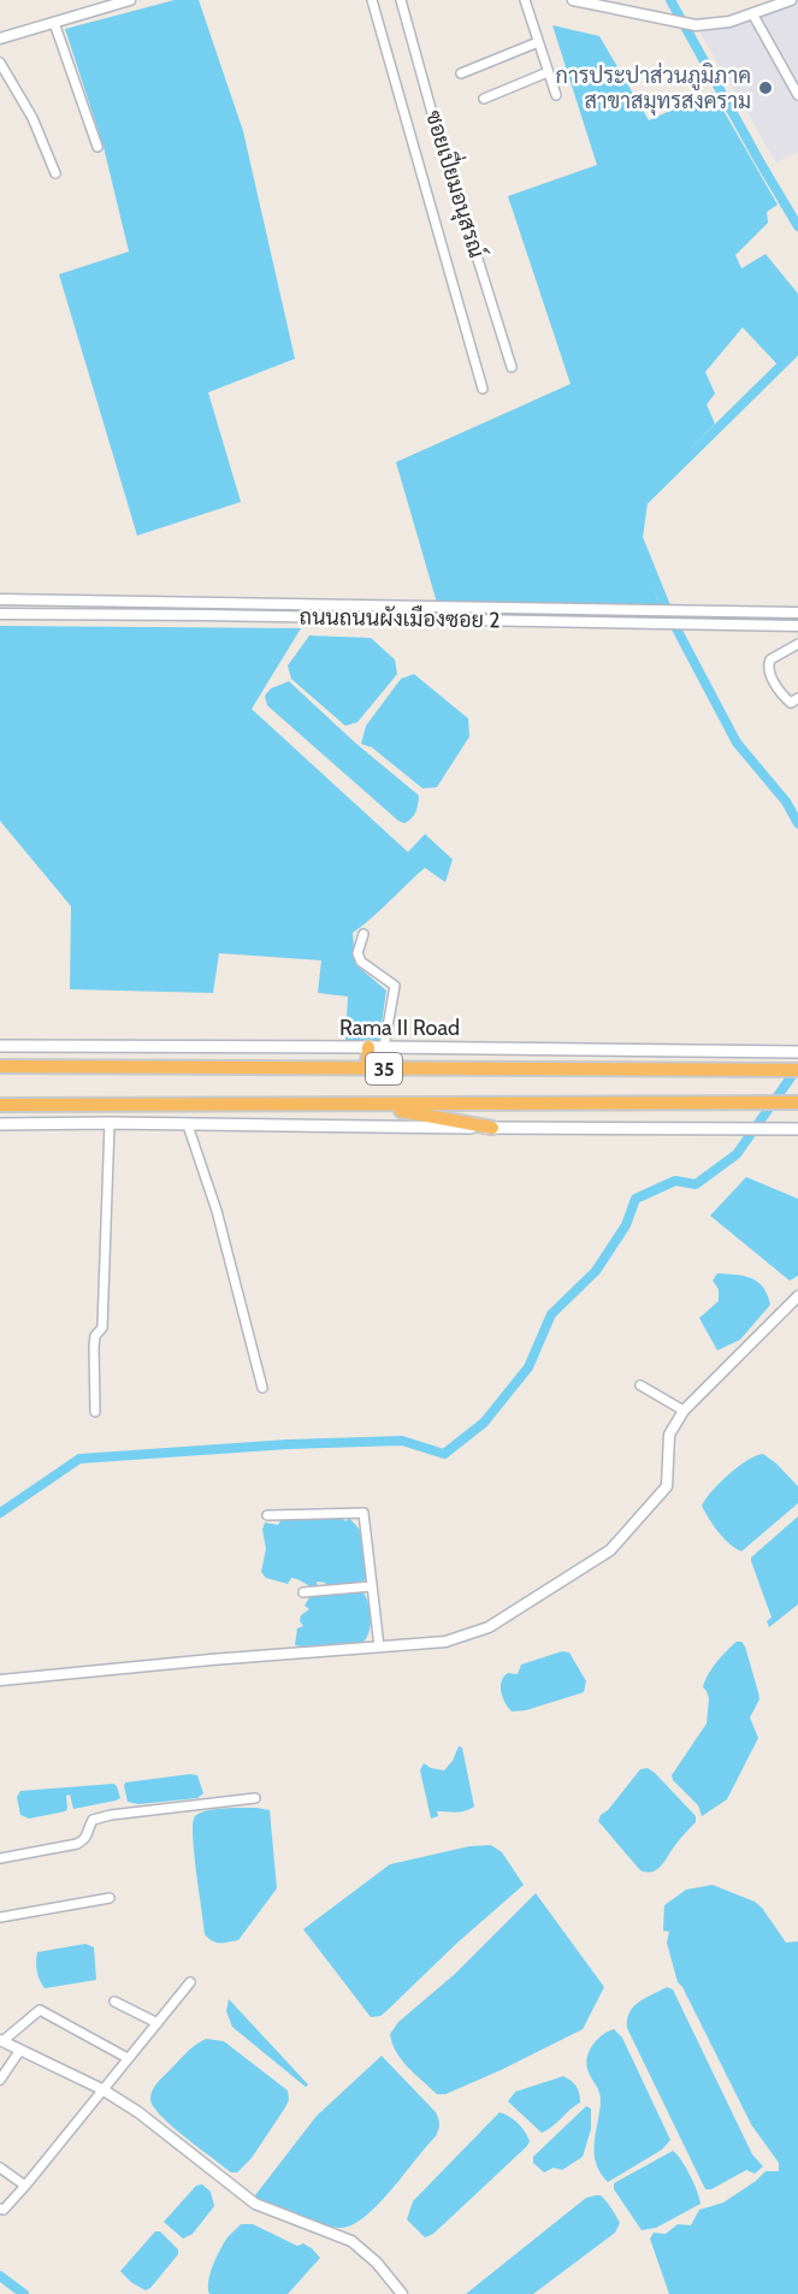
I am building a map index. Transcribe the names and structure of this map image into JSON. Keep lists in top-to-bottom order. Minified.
{"streets":{"highway":["Rama II Road","35"],"street":["ซอยเปี่ยมอนุสรณ์","ถนนถนนผังเมืองซอย 2"]},"crossings":[["Rama II Road","35"]],"places":["การประปาส่วนภูมิภาค สาขาสมุทรสงคราม"]}
